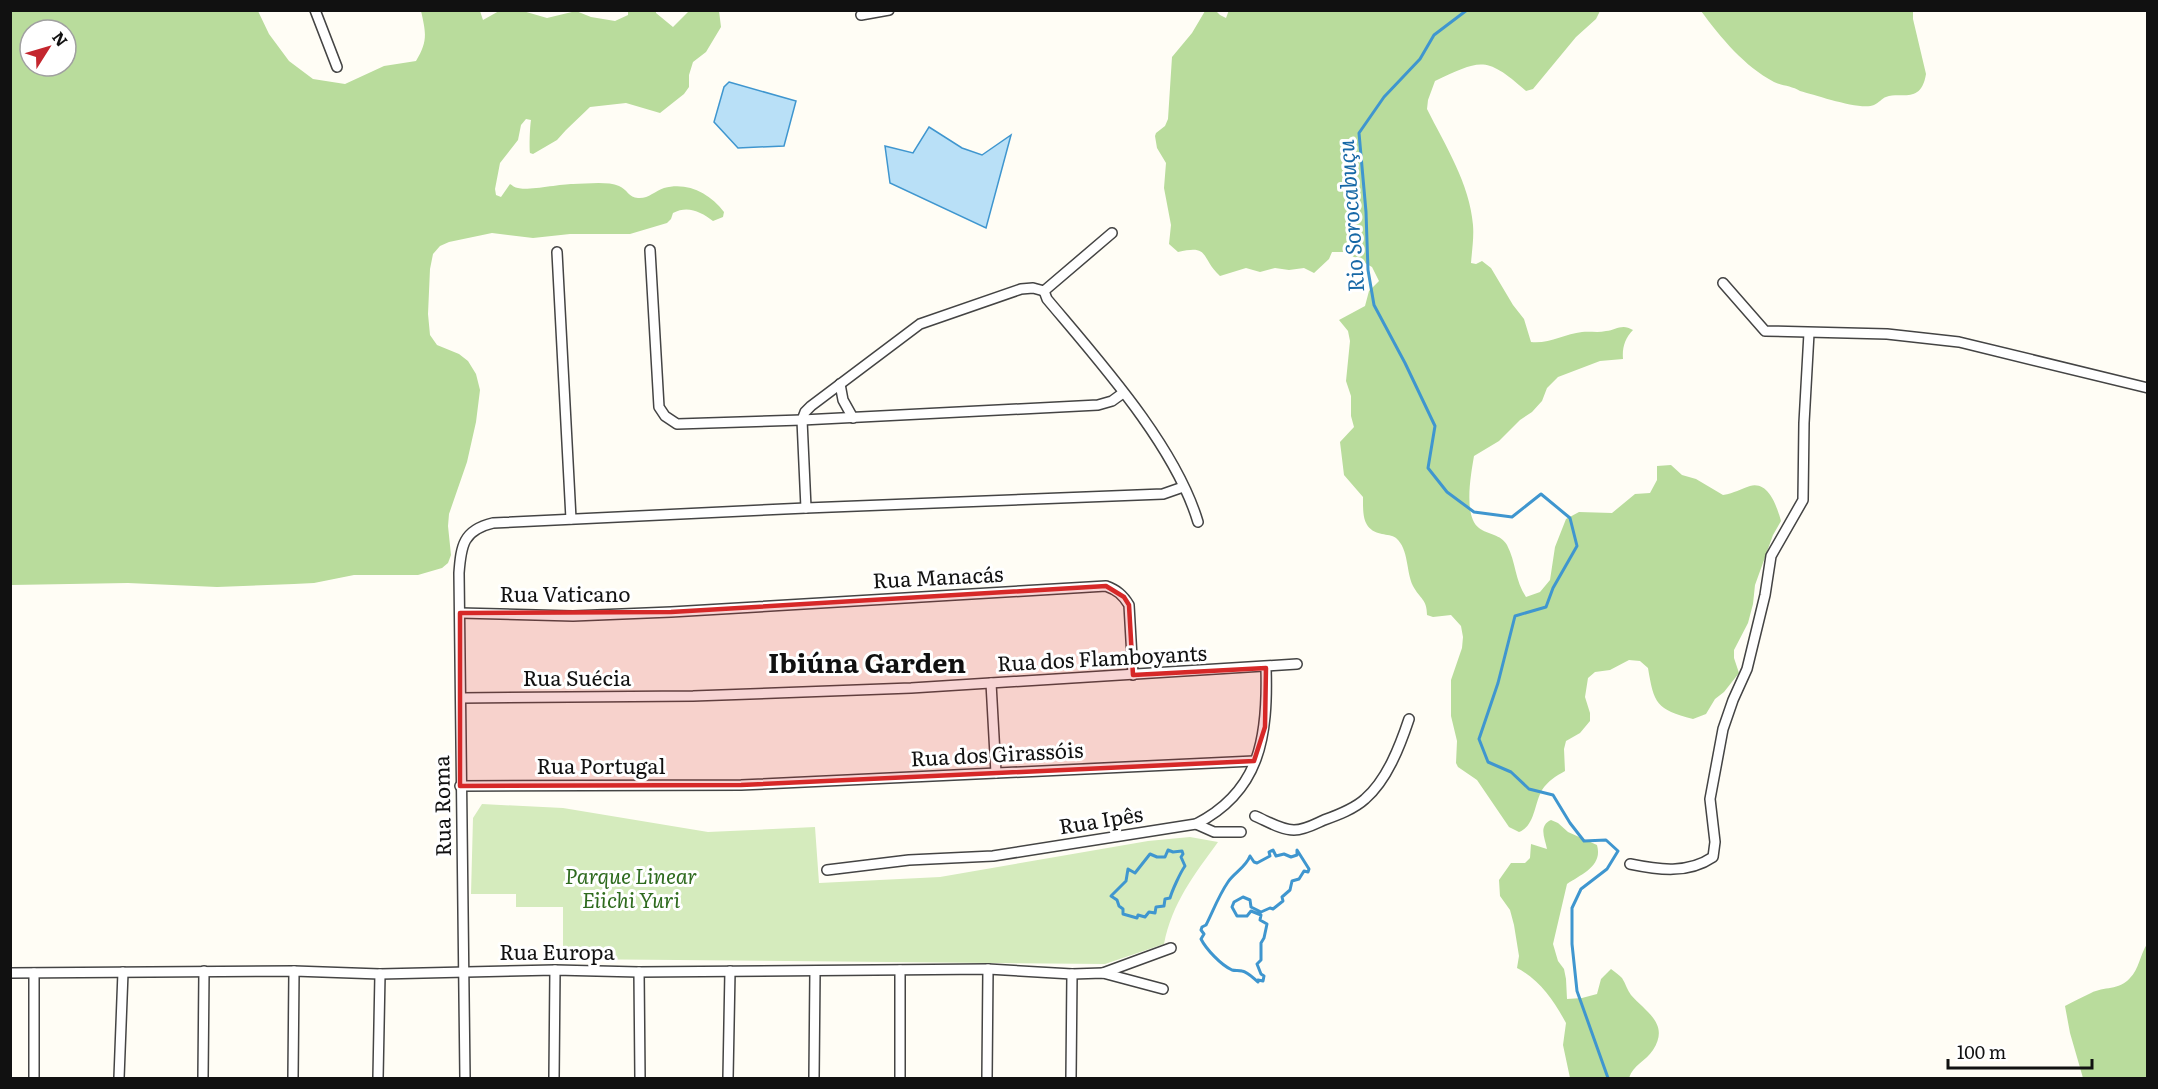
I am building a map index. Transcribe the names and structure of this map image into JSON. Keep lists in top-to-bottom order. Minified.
{"streets":{"street":["Rua Manacás","Rua Vaticano","Rua dos Flamboyants","Rua Suécia","Rua dos Girassóis","Rua Portugal","Rua Roma","Rua Ipês","Rua Europa"]},"crossings":[["Rua Manacás","Rua Vaticano"],["Rua Manacás","Rua dos Flamboyants"],["Rua Vaticano","Rua Roma"],["Rua dos Flamboyants","Rua Suécia"],["Rua dos Flamboyants","Rua Ipês"],["Rua Suécia","Rua Roma"],["Rua dos Girassóis","Rua Portugal"],["Rua dos Girassóis","Rua Ipês"],["Rua Portugal","Rua Roma"],["Rua Roma","Rua Europa"]],"districts":["Ibiúna Garden"],"water":["Rio Sorocabuçu"],"parks":["Parque Linear Eiichi Yuri"],"scale_bar":"100 m","north":"top right"}
